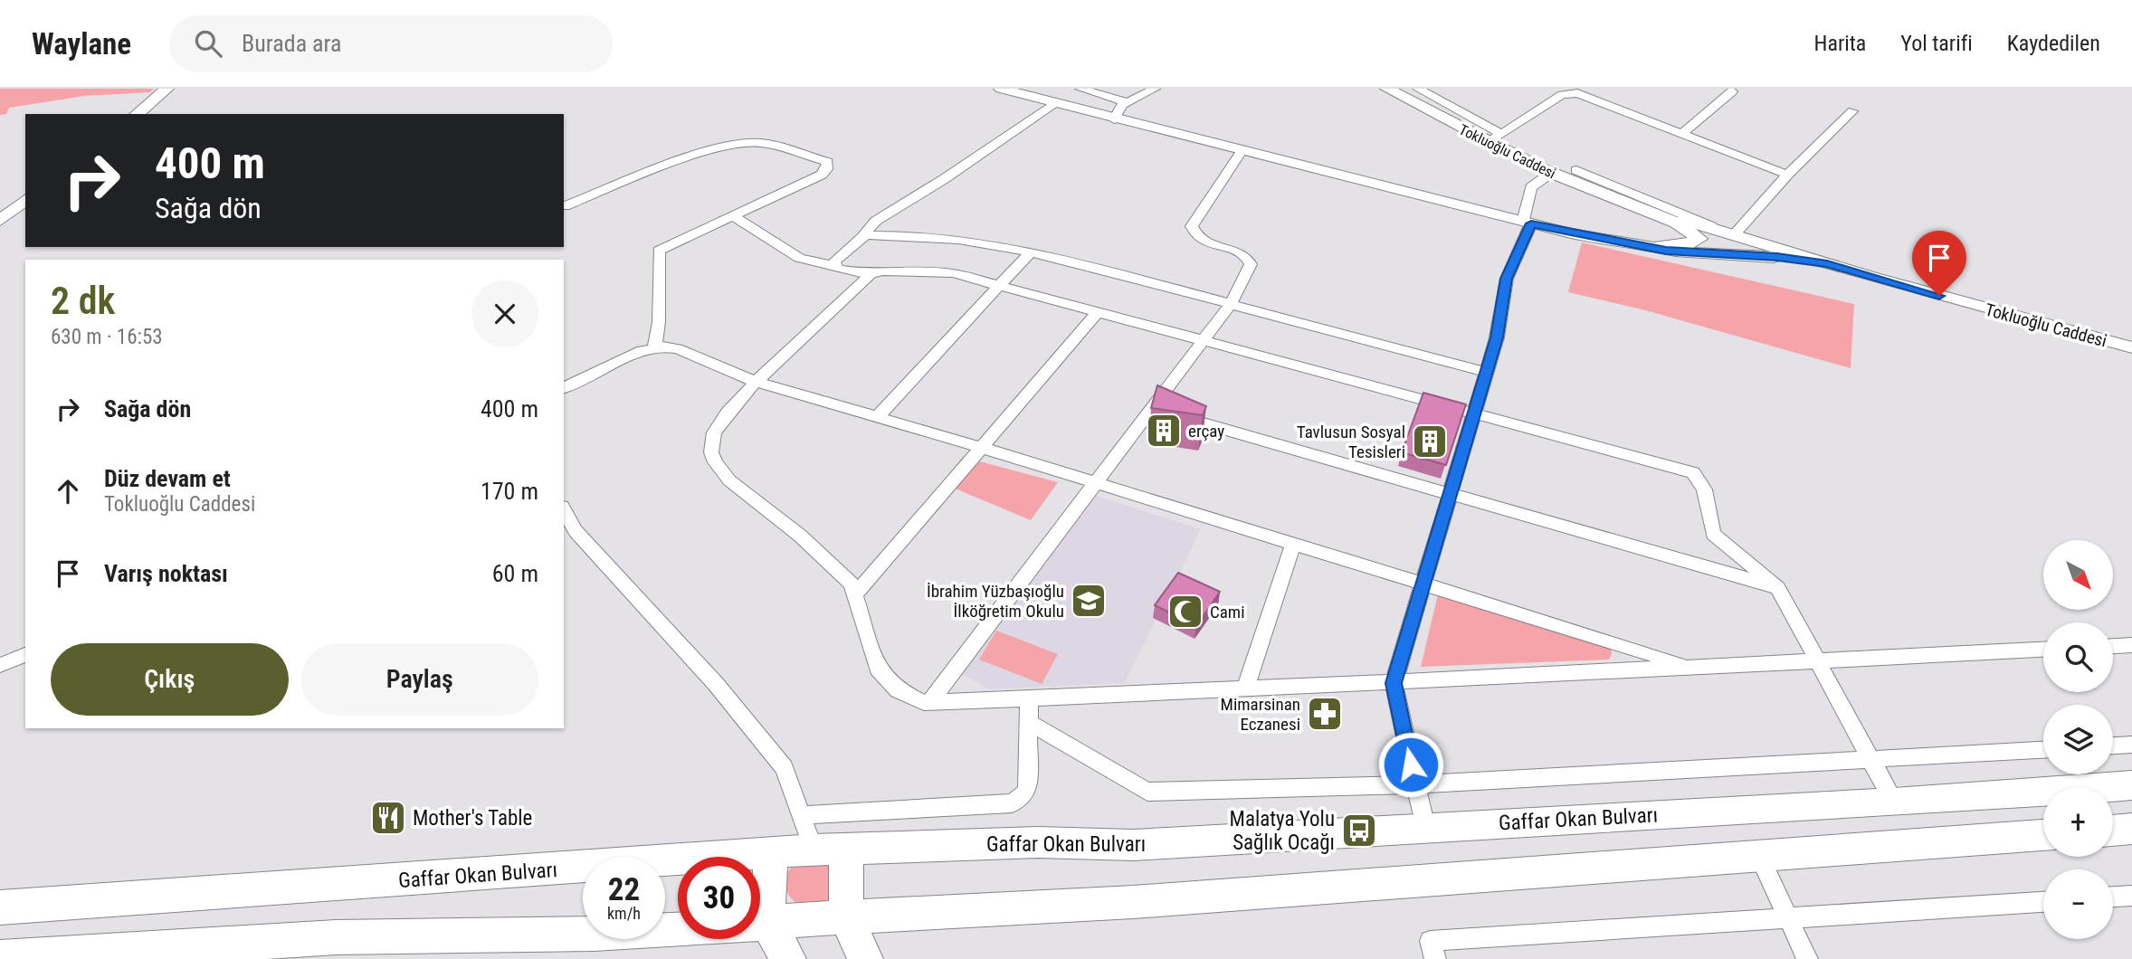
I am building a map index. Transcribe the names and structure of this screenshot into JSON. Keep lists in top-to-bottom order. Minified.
{"streets":{"highway":["Gaffar Okan Bulvarı"],"street":["Tokluoğlu Caddesi"]},"places":{"building":["erçay","Tavlusun Sosyal Tesisleri"],"school or university":["İbrahim Yüzbaşıoğlu İlköğretim Okulu"],"mosque":["Cami"],"pharmacy":["Mimarsinan Eczanesi"],"restaurant":["Mother's Table"],"bus stop":["Malatya Yolu Sağlık Ocağı"]},"north":"bottom right","page":{"header":"Waylane","search":"Burada ara","nav":["Harita","Yol tarifi","Kaydedilen"],"turn":["400 m","Sağa dön"],"heading":["2 dk","630 m · 16:53"],"list":[{"name":"Sağa dön","value":"400 m"},{"name":"Düz devam et","note":"Tokluoğlu Caddesi","value":"170 m"},{"name":"Varış noktası","value":"60 m"}],"map_buttons":["+","−"],"buttons":["Çıkış","Paylaş"],"speed":"22 km/h","limit":"30"}}
